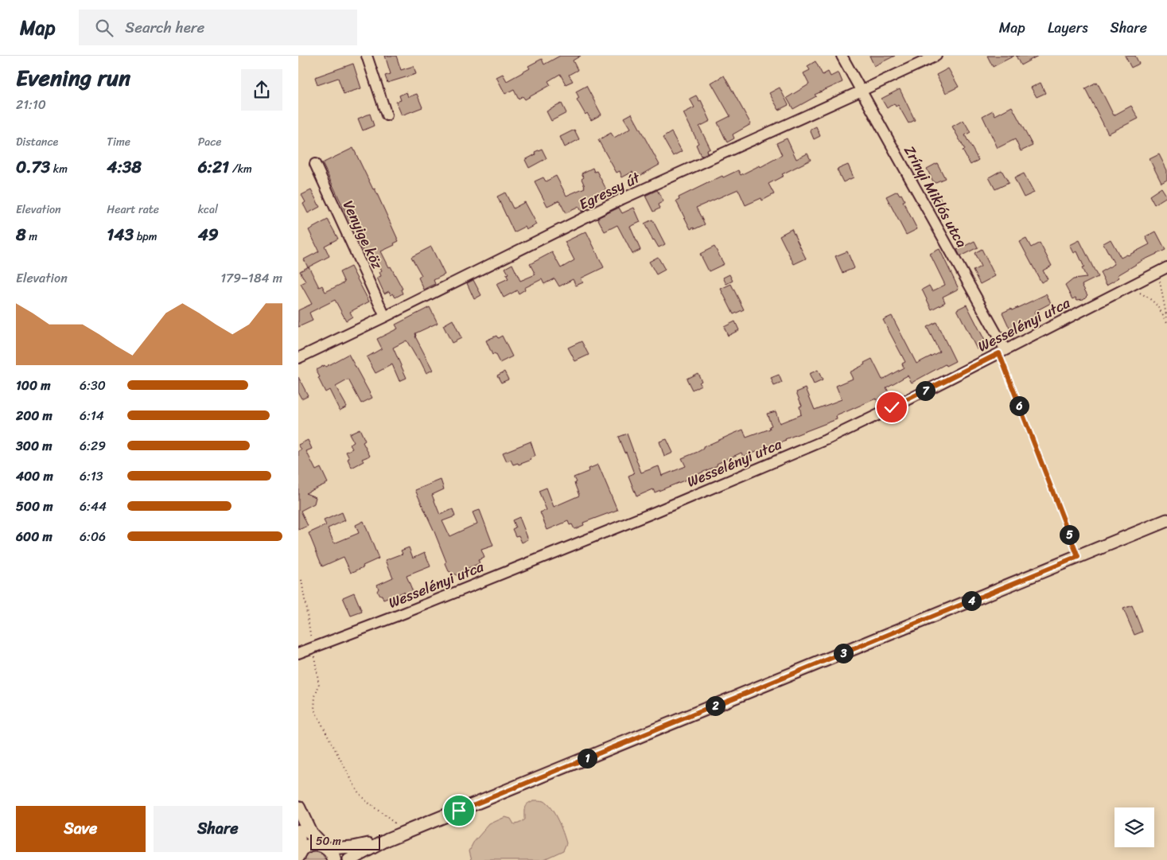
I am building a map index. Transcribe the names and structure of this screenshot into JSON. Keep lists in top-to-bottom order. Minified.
{"streets":{"street":["Egressy út","Zrínyi Miklós utca","Venyige köz","Wesselényi utca"]},"crossings":[["Egressy út","Zrínyi Miklós utca"],["Egressy út","Venyige köz"],["Zrínyi Miklós utca","Wesselényi utca"]],"scale_bar":"50 m","page":{"header":"Map","search":"Search here","nav":["Map","Layers","Share"],"heading":["Evening run","21:10"],"stats":[["Distance","0.73 km"],["Time","4:38"],["Pace","6:21 /km"],["Elevation","8 m"],["Heart rate","143 bpm"],["kcal","49"]],"chart":["Elevation","179–184 m"],"list":[{"name":"100 m","note":"6:30"},{"name":"200 m","note":"6:14"},{"name":"300 m","note":"6:29"},{"name":"400 m","note":"6:13"},{"name":"500 m","note":"6:44"},{"name":"600 m","note":"6:06"}],"pins":["7","6","5","4","3","2","1"],"buttons":["Save","Share"],"scale":"50 m"}}
